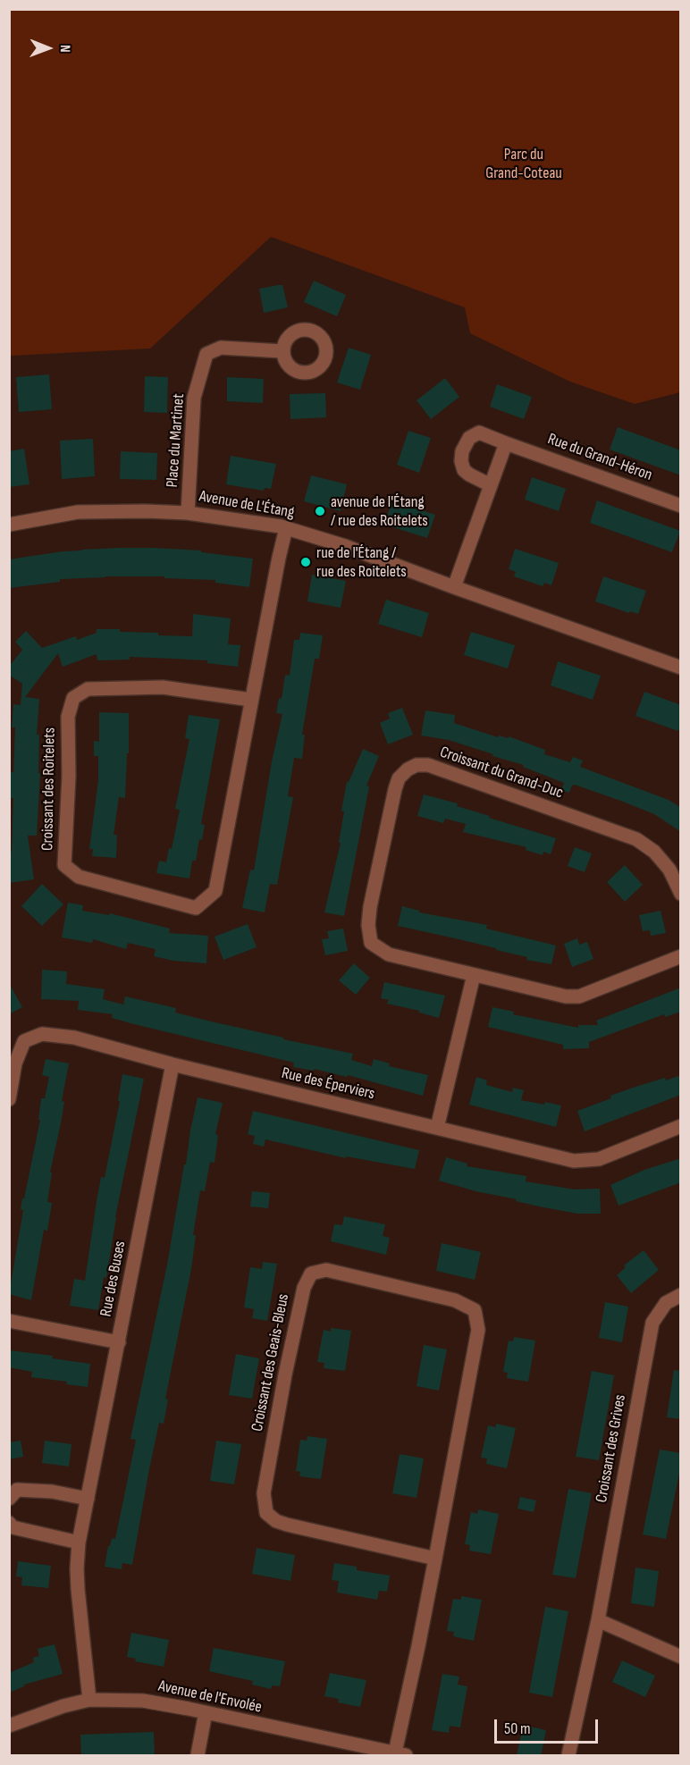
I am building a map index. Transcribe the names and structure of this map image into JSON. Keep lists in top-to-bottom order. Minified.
{"streets":{"street":["Place du Martinet","Rue du Grand-Héron","Avenue de L'Étang","Croissant du Grand-Duc","Croissant des Roitelets","Rue des Éperviers","Rue des Buses","Croissant des Geais-Bleus","Croissant des Grives","Avenue de l'Envolée"]},"crossings":[["Place du Martinet","Avenue de L'Étang"],["Avenue de L'Étang","Croissant des Roitelets"],["Rue des Éperviers","Rue des Buses"],["Rue des Buses","Avenue de l'Envolée"],["Croissant des Geais-Bleus","Avenue de l'Envolée"]],"parks":["Parc du Grand-Coteau"],"places":["avenue de l'Étang / rue des Roitelets","rue de l'Étang / rue des Roitelets"],"scale_bar":"50 m","north":"right"}
